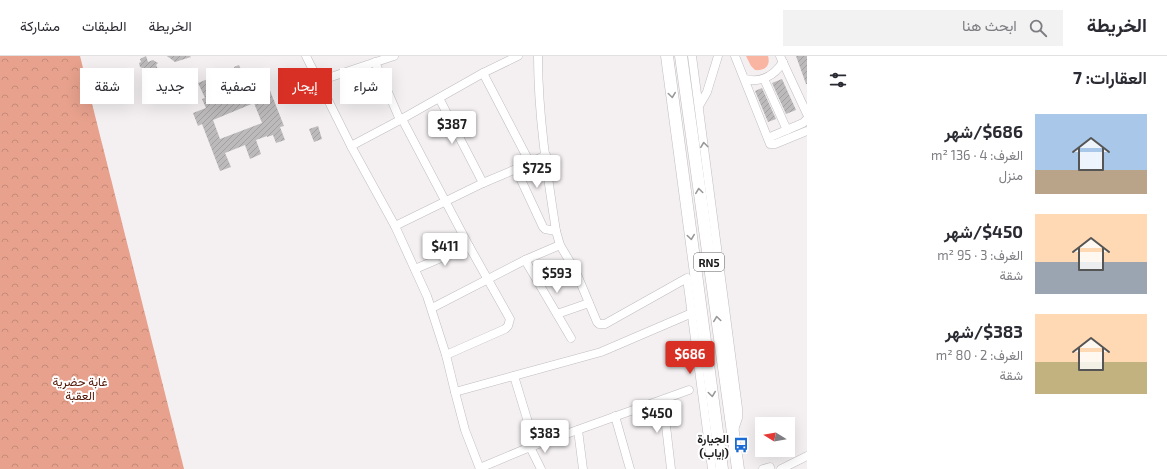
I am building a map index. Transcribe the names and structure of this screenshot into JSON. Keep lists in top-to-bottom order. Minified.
{"streets":{"highway":["RN5"]},"parks":["غابة حضرية العقبة"],"places":{"bus stop":["الجيارة (إياب)"]},"north":"left","page":{"header":"الخريطة","search":"ابحث هنا","nav":["الخريطة","الطبقات","مشاركة"],"heading":"العقارات: 7","chip":["شراء","إيجار","تصفية","جديد","شقة"],"list":[{"name":"$686/شهر","note":"الغرف: 4 · 136 m² · منزل"},{"name":"$450/شهر","note":"الغرف: 3 · 95 m² · شقة"},{"name":"$383/شهر","note":"الغرف: 2 · 80 m² · شقة"}],"price":["$387","$725","$411","$593","$686","$450","$383"]}}
